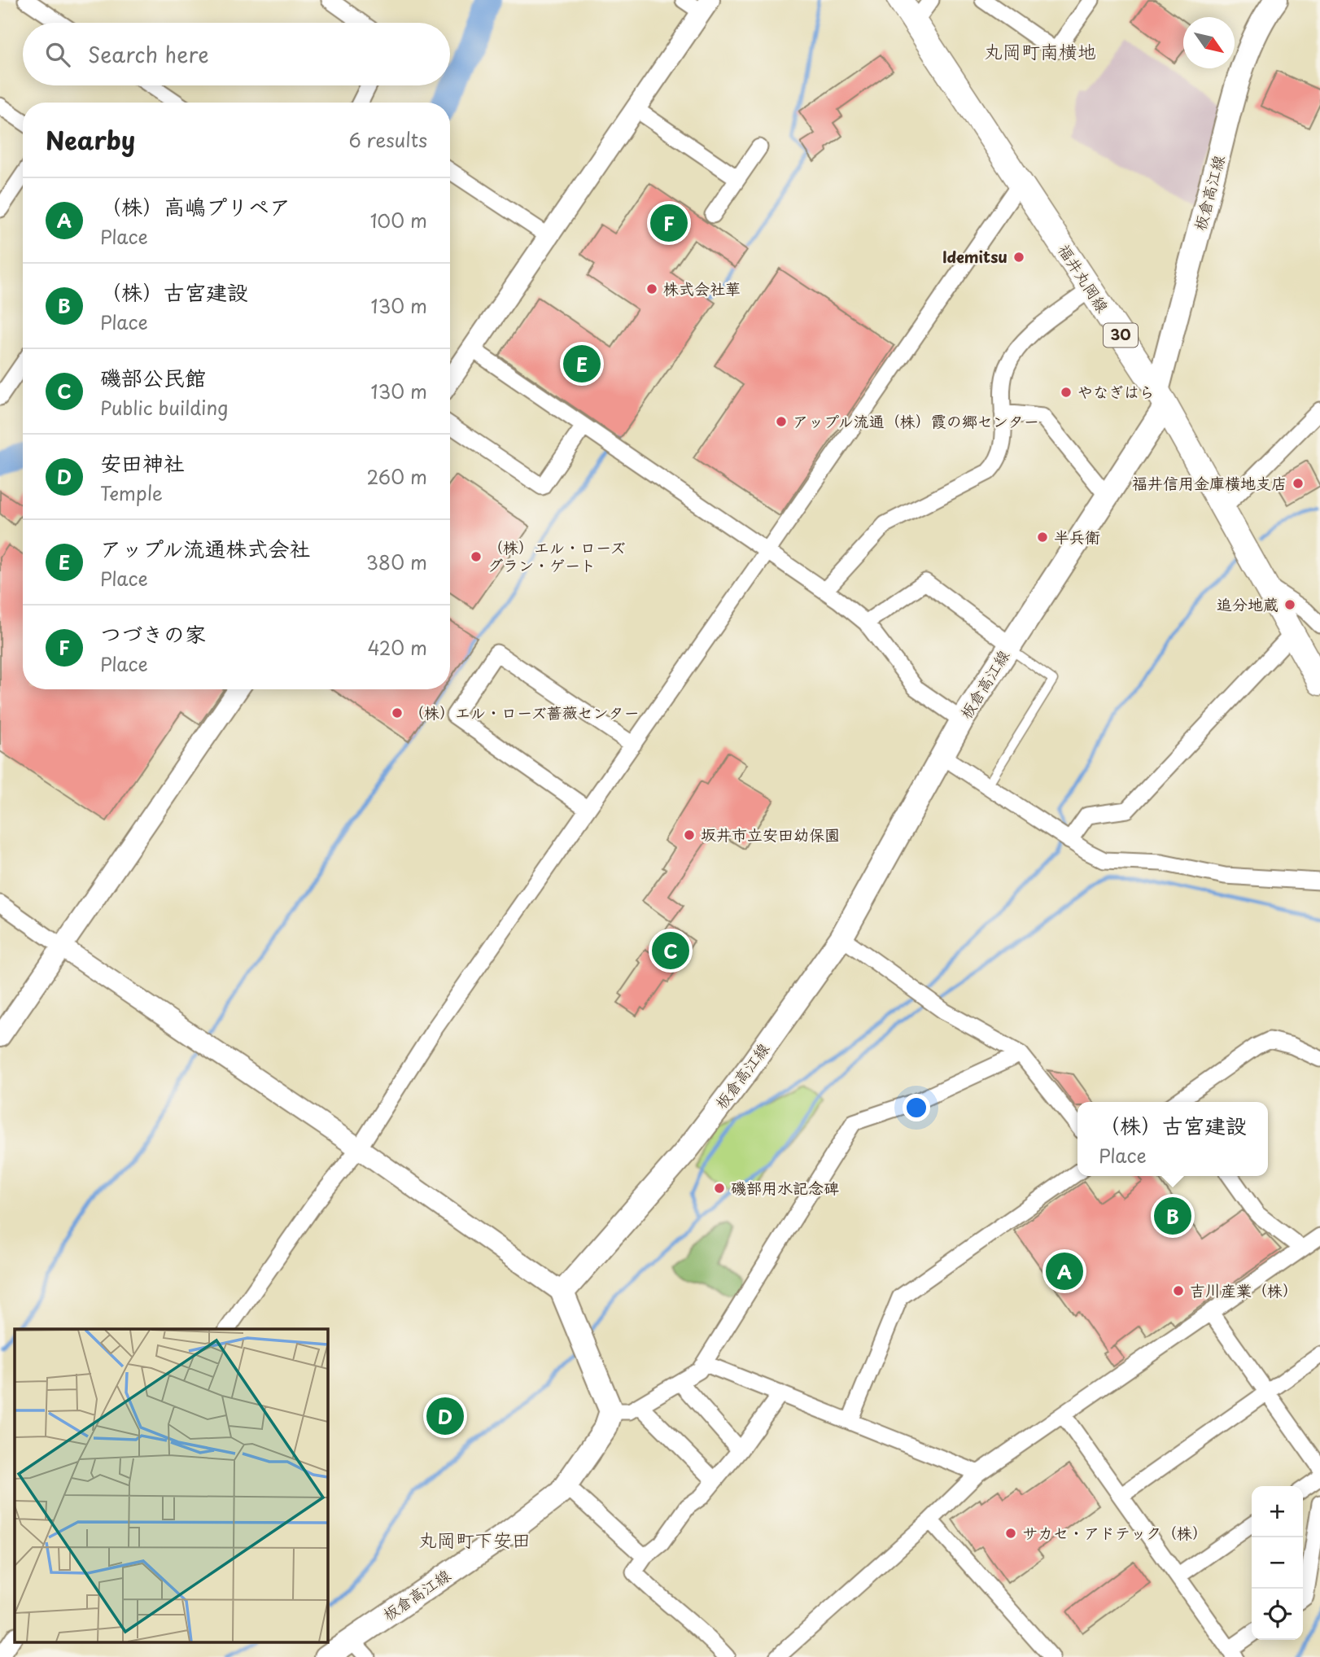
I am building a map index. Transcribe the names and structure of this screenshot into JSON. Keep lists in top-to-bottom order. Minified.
{"streets":{"main road":["板倉高江線","福井丸岡線","30"]},"crossings":[["板倉高江線","福井丸岡線"]],"districts":["丸岡町南横地","丸岡町下安田"],"places":["Idemitsu","株式会社華","やなぎはら","アップル流通（株）霞の郷センター","福井信用金庫横地支店","半兵衛","（株）エル・ローズ グラン・ゲート","追分地蔵","（株）エル・ローズ薔薇センター","坂井市立安田幼保園","磯部用水記念碑","吉川産業（株）","サカセ・アドテック（株）"],"north":"bottom right","page":{"search":"Search here","heading":["Nearby","6 results"],"list":[{"mark":"A","name":"（株）高嶋プリペア","note":"Place","value":"100 m"},{"mark":"B","name":"（株）古宮建設","note":"Place","value":"130 m"},{"mark":"C","name":"磯部公民館","note":"Public building","value":"130 m"},{"mark":"D","name":"安田神社","note":"Temple","value":"260 m"},{"mark":"E","name":"アップル流通株式会社","note":"Place","value":"380 m"},{"mark":"F","name":"つづきの家","note":"Place","value":"420 m"}],"pins":["F","E","C","B","A","D"],"popup":["（株）古宮建設","Place"],"map_buttons":["+","−"]}}
